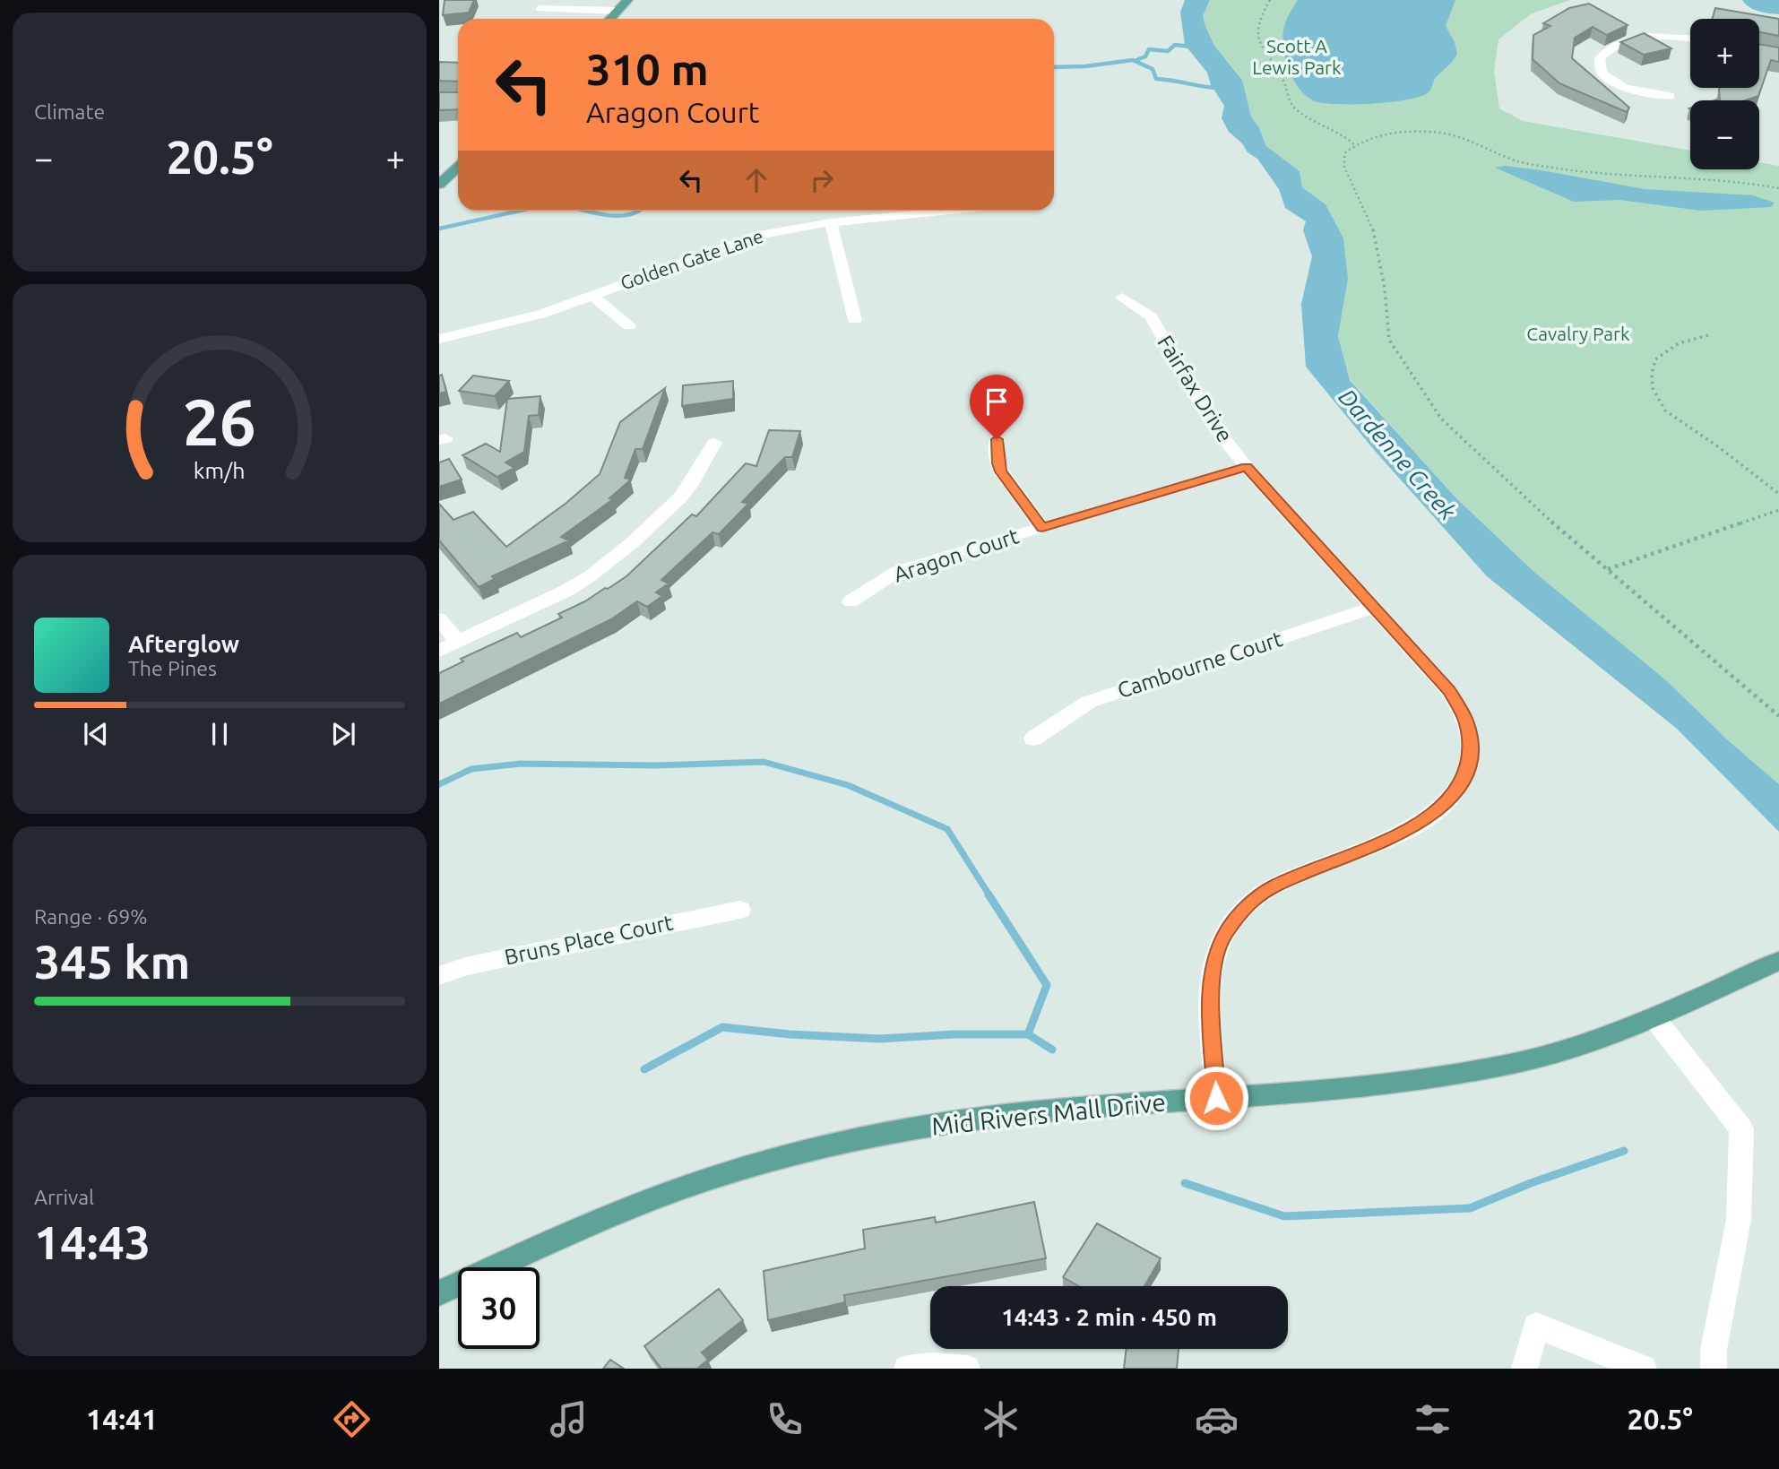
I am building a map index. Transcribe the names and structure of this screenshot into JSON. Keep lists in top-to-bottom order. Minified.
{"streets":{"main road":["Mid Rivers Mall Drive"],"street":["Golden Gate Lane","Fairfax Drive","Aragon Court","Cambourne Court","Bruns Place Court"]},"crossings":[["Fairfax Drive","Aragon Court"],["Fairfax Drive","Cambourne Court"],["Fairfax Drive","Mid Rivers Mall Drive"]],"water":["Dardenne Creek"],"parks":["Scott A Lewis Park","Cavalry Park"],"page":{"tile":["Climate",["Range · 69%","345 km"],["Arrival","14:43"]],"map_buttons":["+","−"],"turn":["310 m","Aragon Court"],"heat":["−","20.5°","+"],"song":["Afterglow","The Pines"],"limit":"30","trip":"14:43 · 2 min · 450 m","tabs":["14:41","20.5°"],"gauge":["26","km/h"]}}
